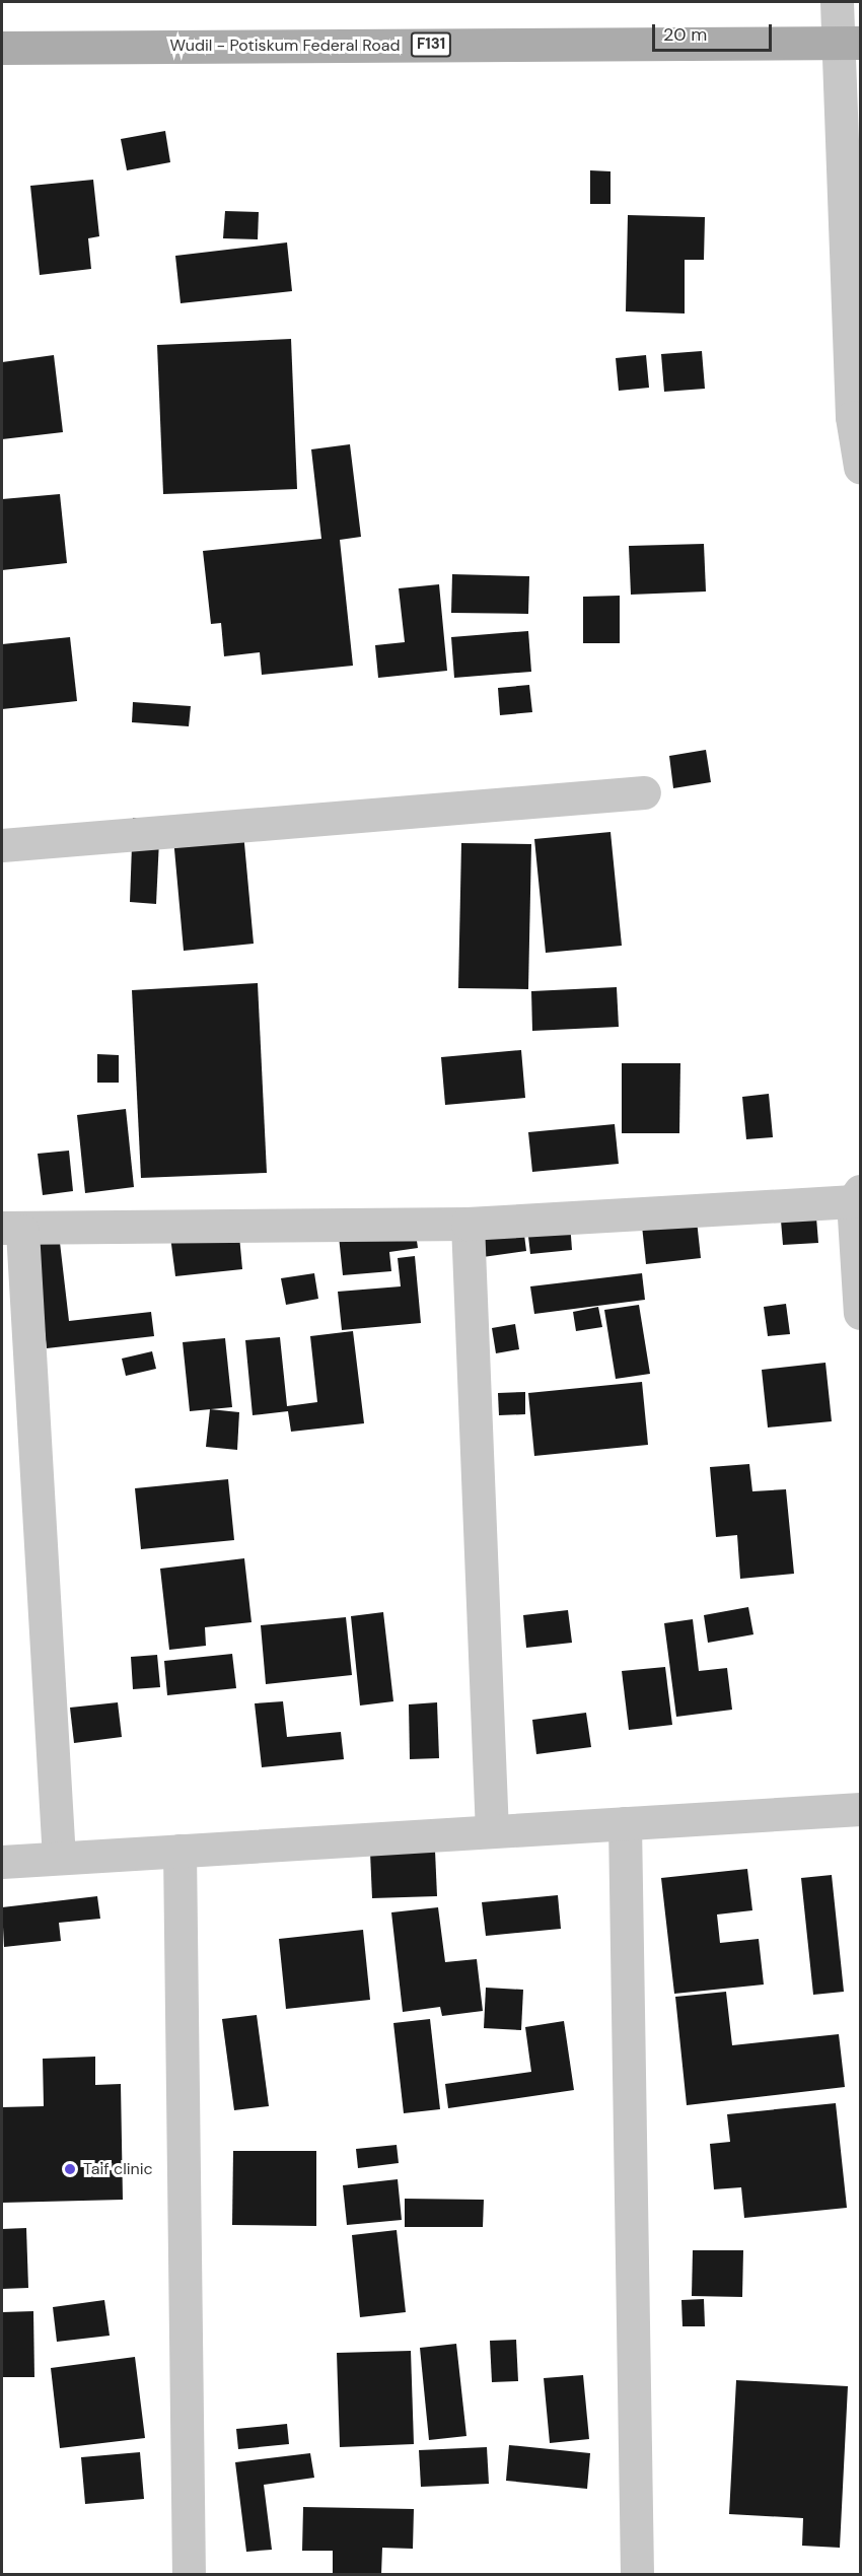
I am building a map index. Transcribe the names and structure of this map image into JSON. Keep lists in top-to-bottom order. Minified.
{"streets":{"main road":["F131","Wudil - Potiskum Federal Road"]},"places":["Taif clinic"],"scale_bar":"20 m"}
